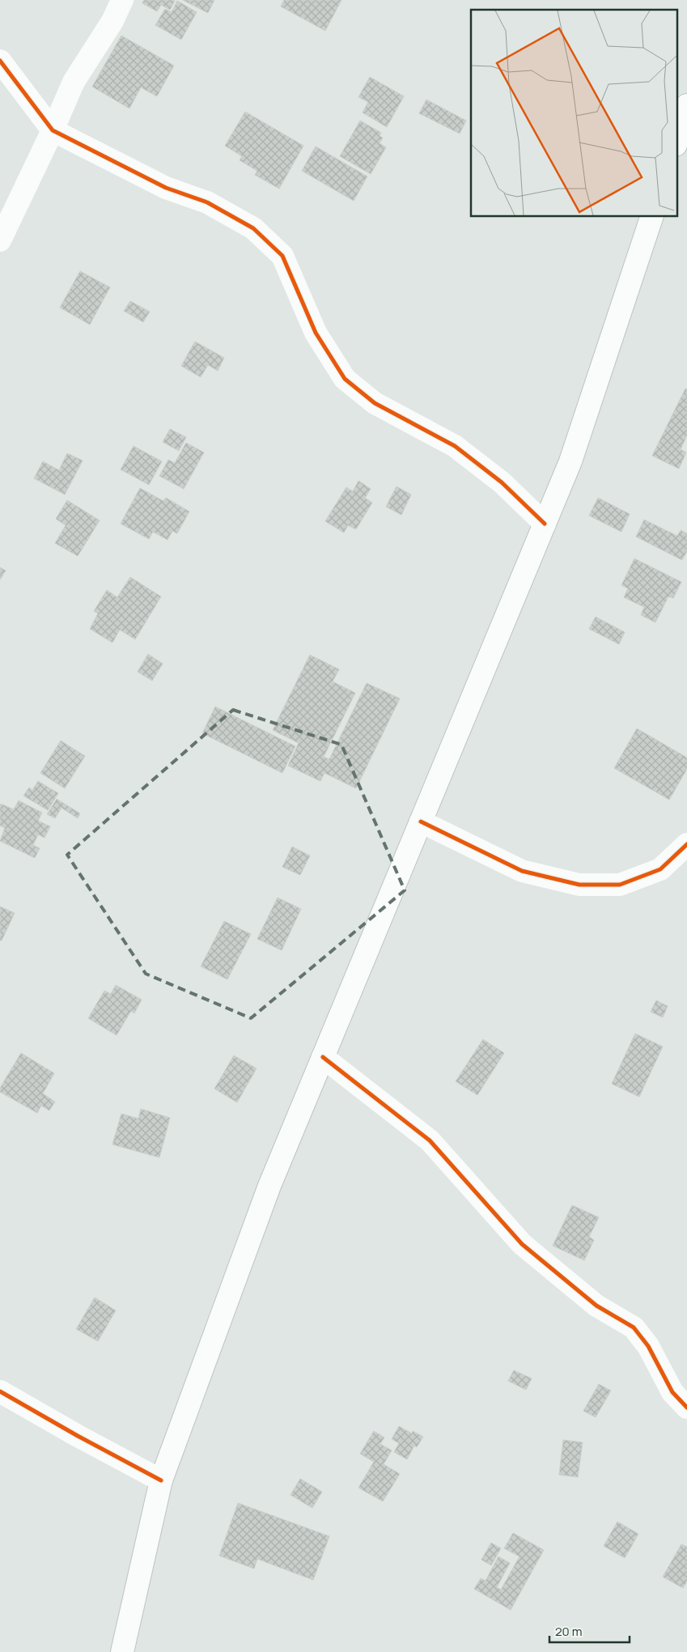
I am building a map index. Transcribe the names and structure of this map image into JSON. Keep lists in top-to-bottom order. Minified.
{"scale_bar":"20 m"}
